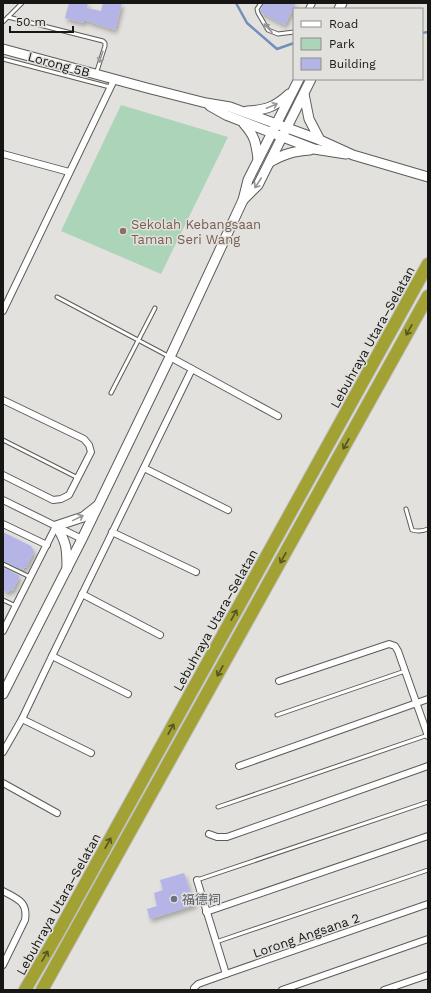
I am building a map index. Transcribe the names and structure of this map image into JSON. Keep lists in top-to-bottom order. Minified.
{"streets":{"highway":["Lebuhraya Utara–Selatan"],"street":["Lorong Angsana 2"],"lane":["Lorong 5B"]},"places":["Sekolah Kebangsaan Taman Seri Wang","福德祠"],"legend":["Road","Park","Building"],"scale_bar":"50 m"}
